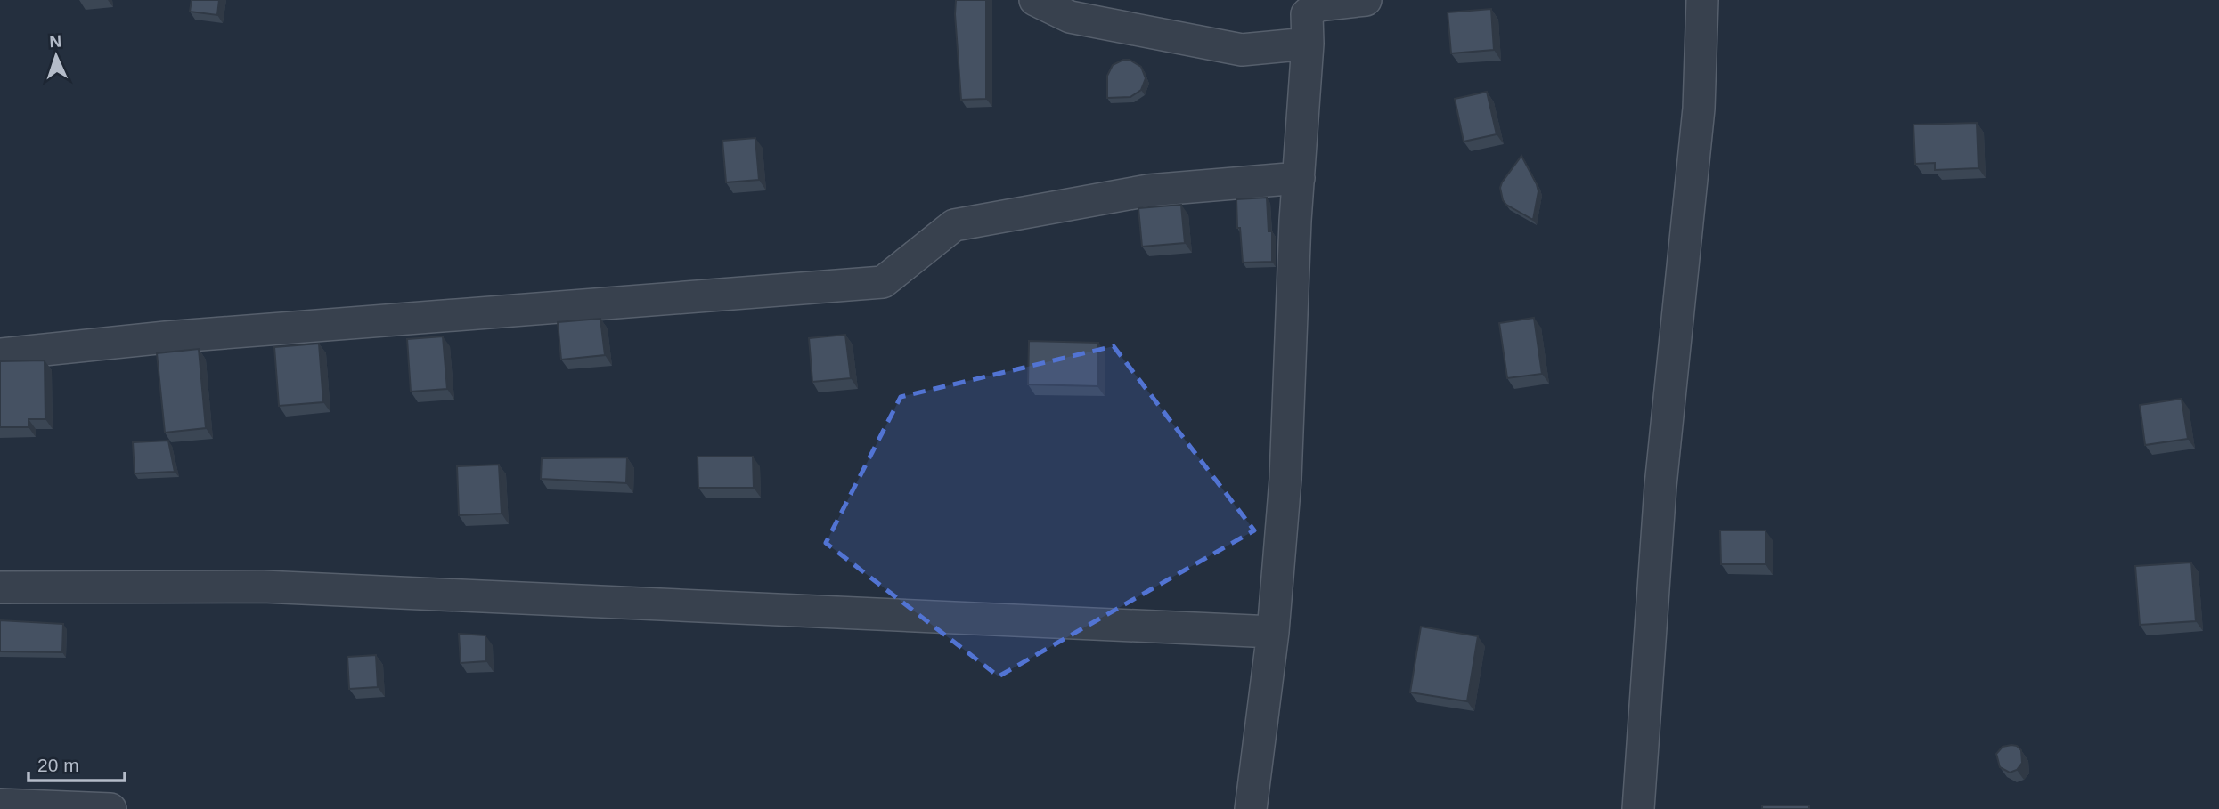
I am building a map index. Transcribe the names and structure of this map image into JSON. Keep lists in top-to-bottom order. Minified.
{"scale_bar":"20 m","north":"top"}
